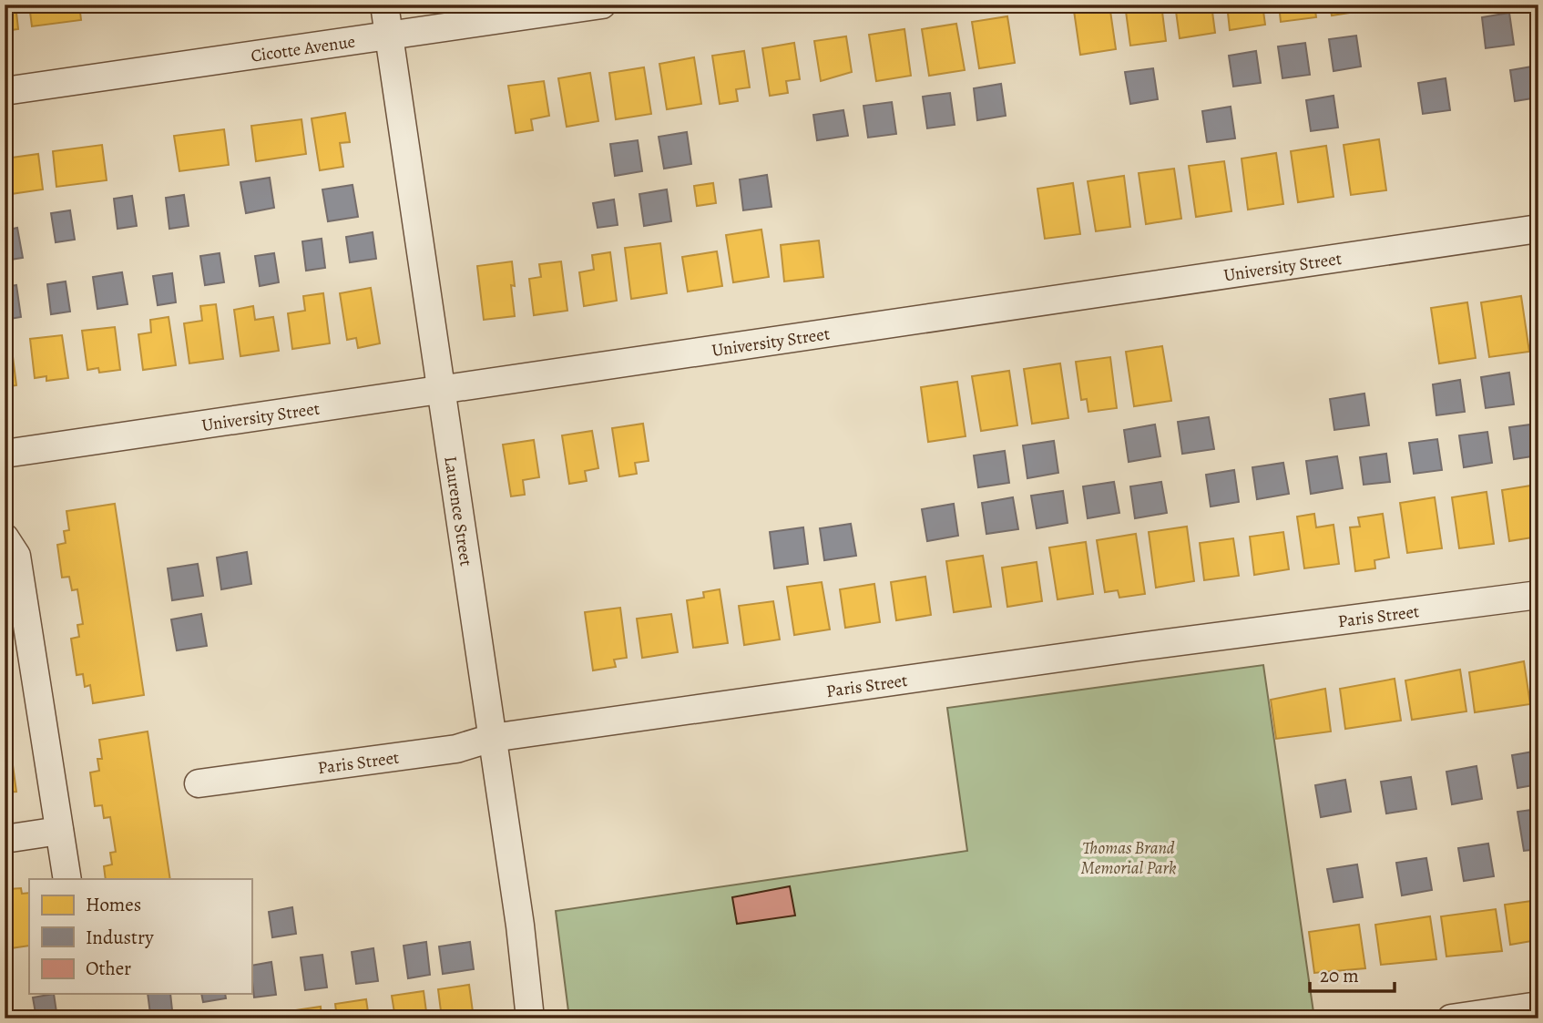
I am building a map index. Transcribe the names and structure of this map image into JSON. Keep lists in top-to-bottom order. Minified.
{"streets":{"street":["Cicotte Avenue","University Street","Laurence Street","Paris Street"]},"crossings":[["Cicotte Avenue","Laurence Street"],["University Street","Laurence Street"],["Laurence Street","Paris Street"]],"parks":["Thomas Brand Memorial Park"],"legend":["Homes","Industry","Other"],"scale_bar":"20 m"}
